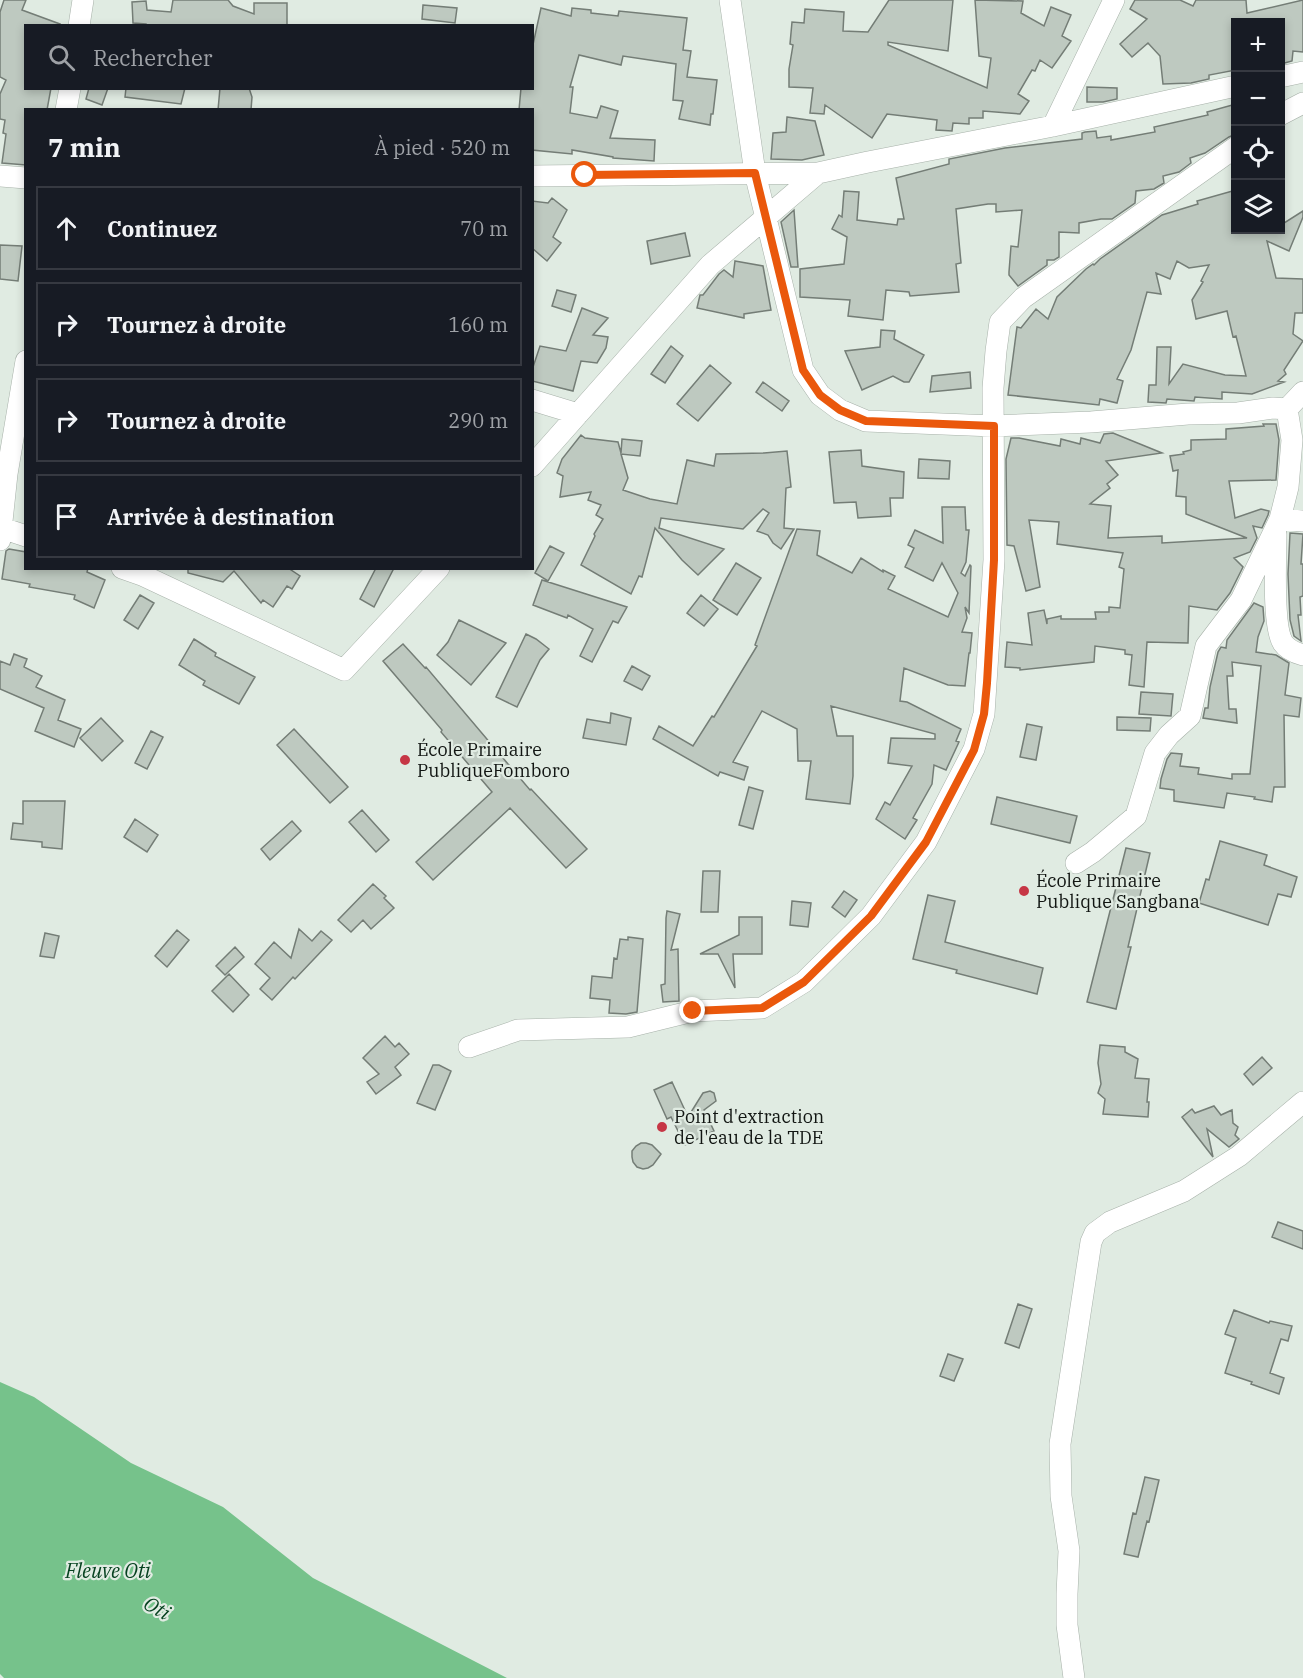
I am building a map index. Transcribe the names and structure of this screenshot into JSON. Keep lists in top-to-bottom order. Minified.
{"water":["Fleuve Oti","Oti"],"places":["École Primaire PubliqueFomboro","École Primaire Publique Sangbana","Point d'extraction de l'eau de la TDE"],"page":{"map_buttons":["+","−"],"search":"Rechercher","heading":["7 min","À pied · 520 m"],"list":[["Continuez","70 m"],["Tournez à droite","160 m"],["Tournez à droite","290 m"],"Arrivée à destination"]}}
